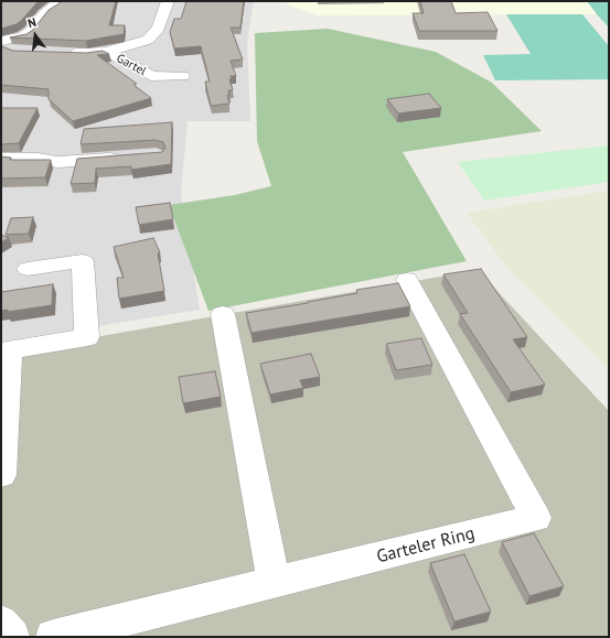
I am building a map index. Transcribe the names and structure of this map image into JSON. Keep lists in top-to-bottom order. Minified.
{"streets":{"street":["Gartel","Garteler Ring"]},"north":"top"}
